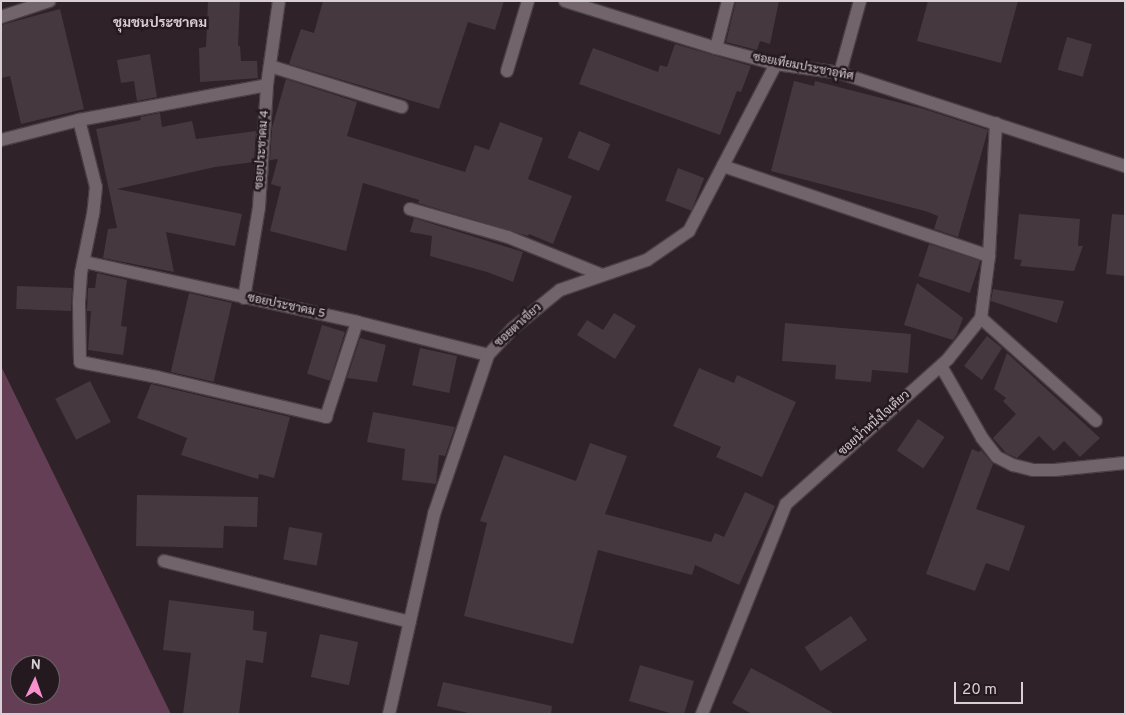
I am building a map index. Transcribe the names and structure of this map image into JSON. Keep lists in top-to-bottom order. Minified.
{"streets":{"street":["ซอยเทียมประชาอุทิศ","ซอยประชาคม 4","ซอยประชาคม 5","ซอยตาเขียว","ซอยน้ำหนึ่งใจเดียว"]},"crossings":[["ซอยเทียมประชาอุทิศ","ซอยตาเขียว"],["ซอยประชาคม 4","ซอยประชาคม 5"],["ซอยประชาคม 5","ซอยตาเขียว"]],"districts":["ชุมชนประชาคม"],"scale_bar":"20 m","north":"top"}
